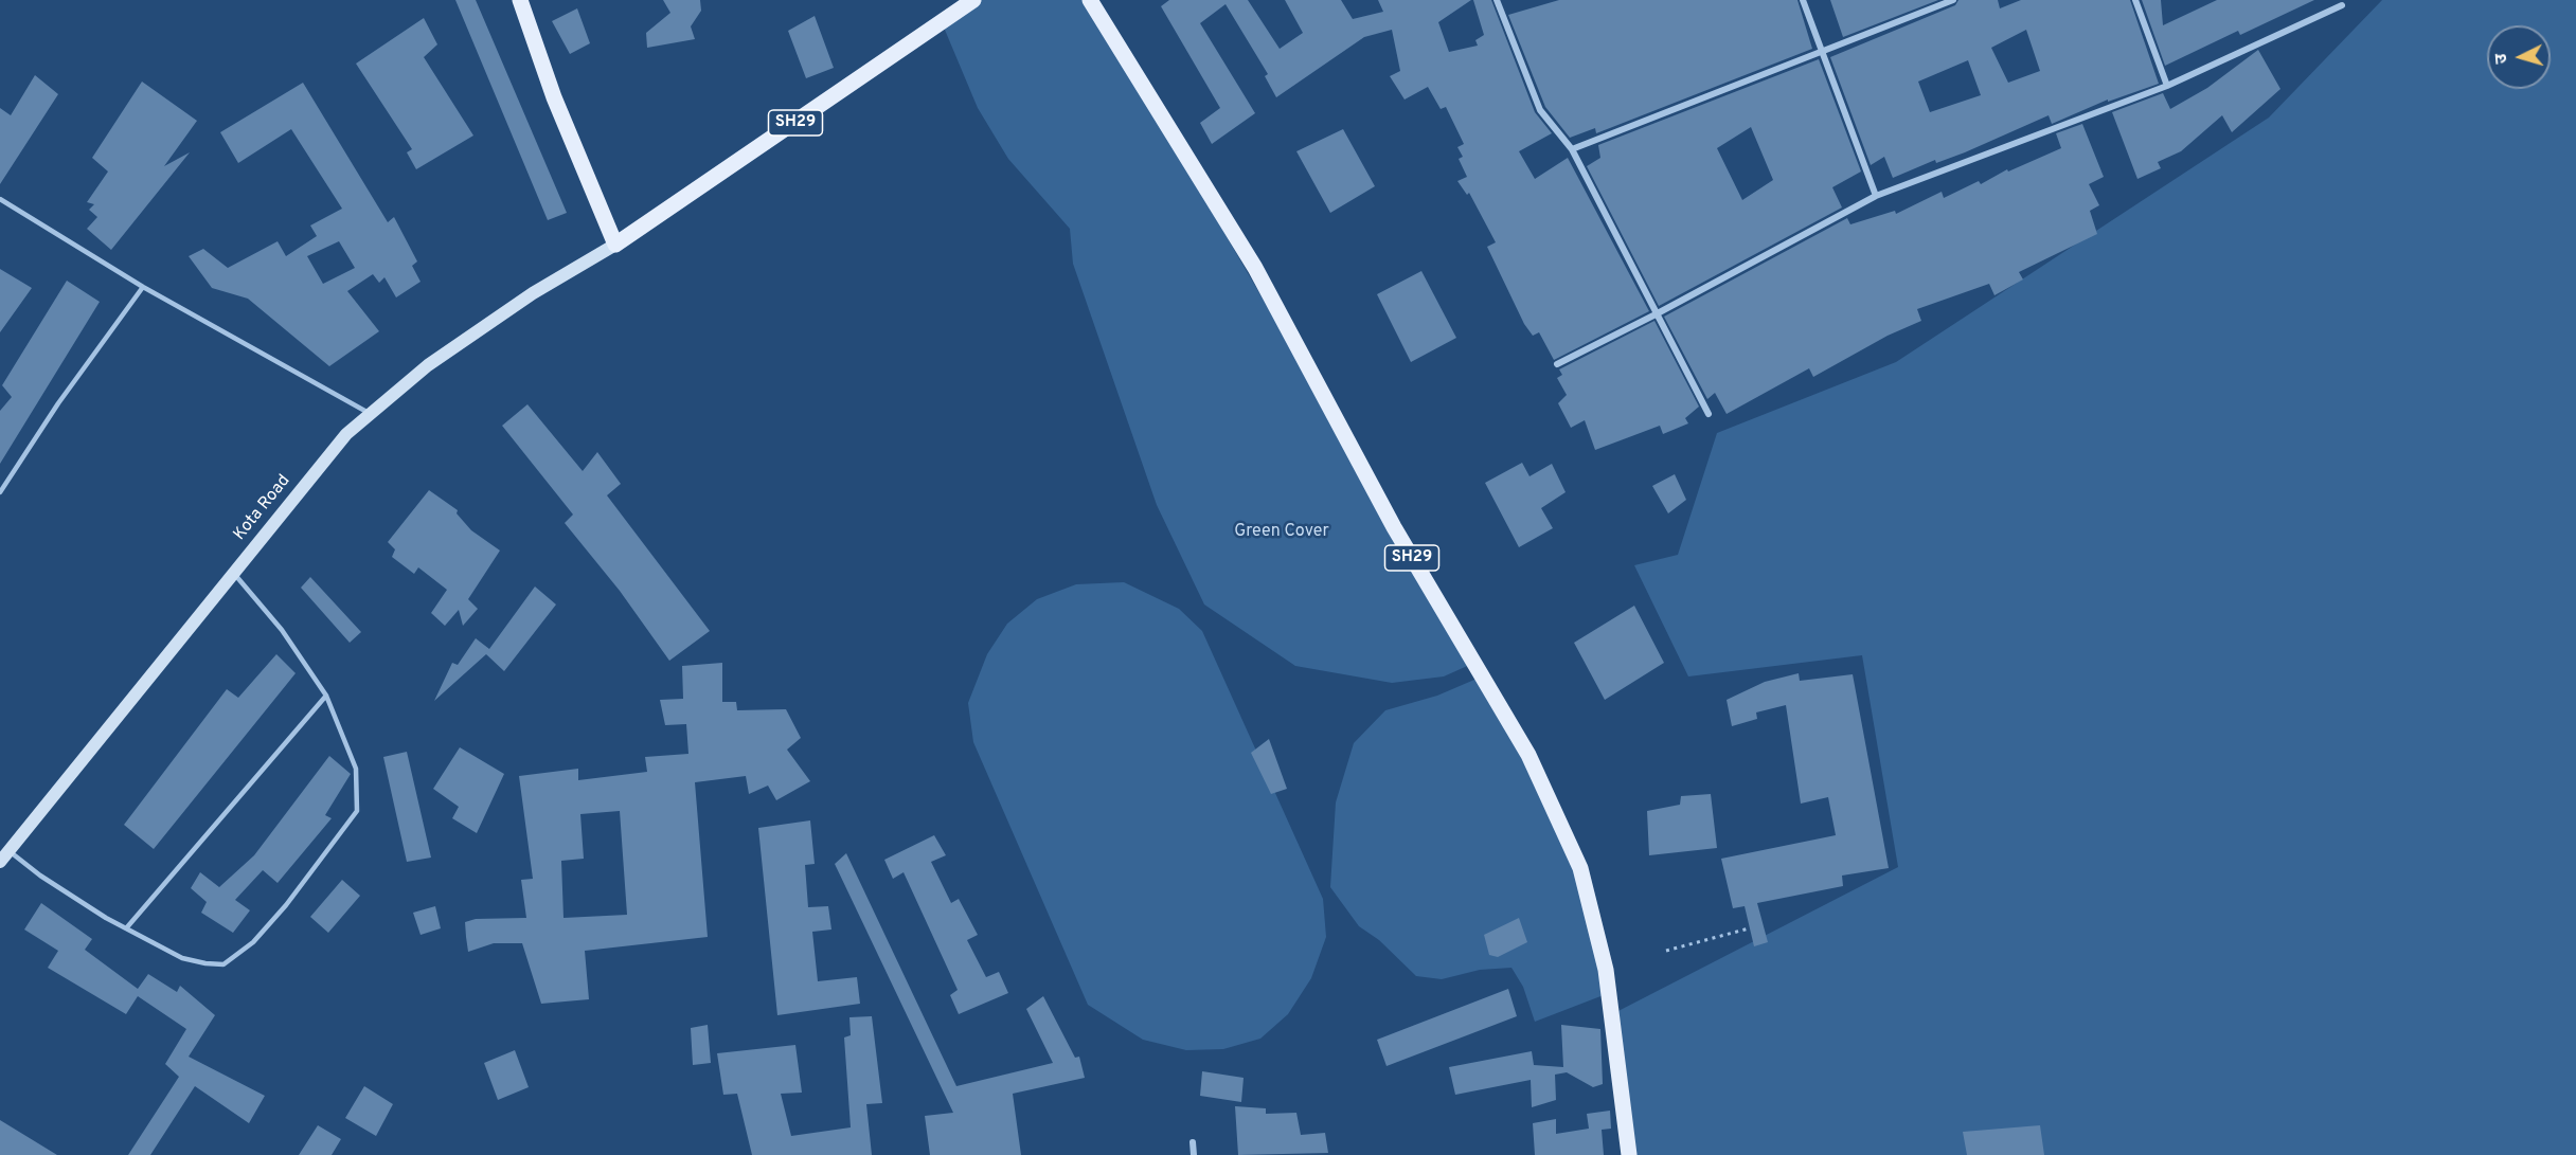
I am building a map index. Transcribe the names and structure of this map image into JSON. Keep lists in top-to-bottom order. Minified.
{"streets":{"main road":["SH29","Kota Road"]},"crossings":[["SH29","Kota Road"]],"parks":["Green Cover"],"north":"left"}
